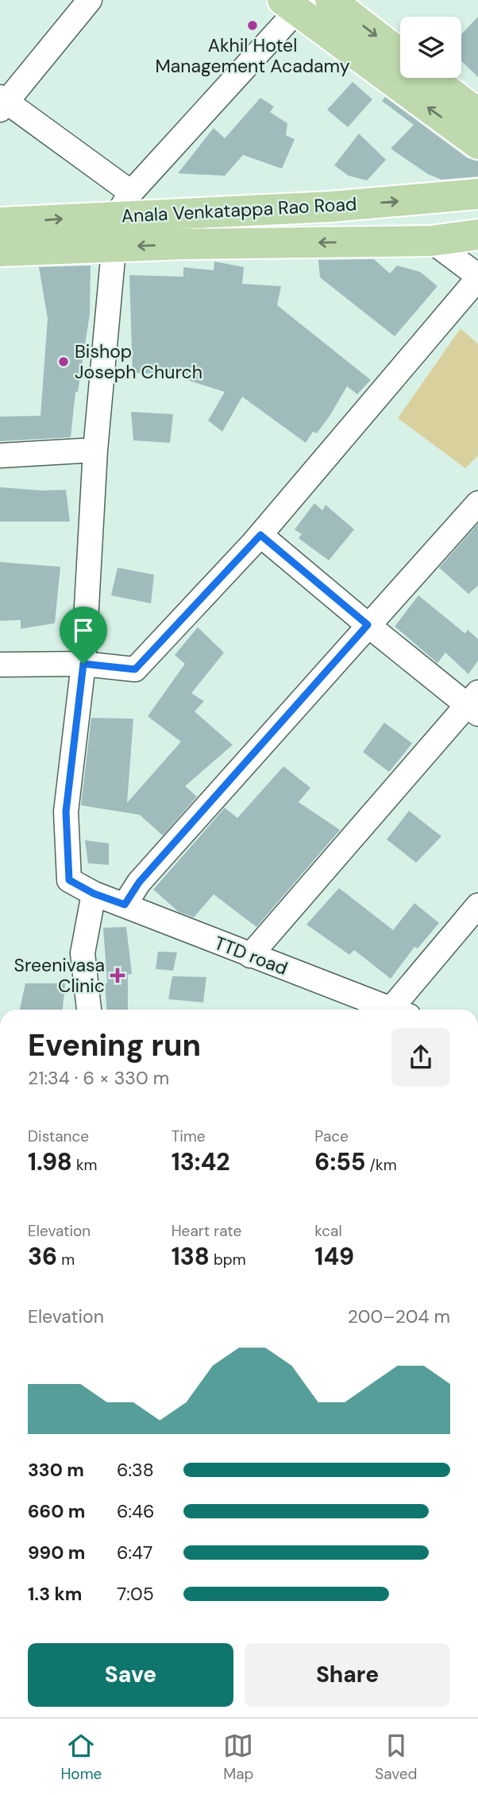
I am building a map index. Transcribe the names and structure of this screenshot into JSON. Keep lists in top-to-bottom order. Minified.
{"streets":{"main road":["Anala Venkatappa Rao Road"],"street":["TTD road"]},"places":{"other":["Akhil Hotel Management Acadamy","Bishop Joseph Church"],"health":["Sreenivasa Clinic"]},"page":{"heading":["Evening run","21:34 · 6 × 330 m"],"stats":[["Distance","1.98 km"],["Time","13:42"],["Pace","6:55 /km"],["Elevation","36 m"],["Heart rate","138 bpm"],["kcal","149"]],"chart":["Elevation","200–204 m"],"list":[{"name":"330 m","note":"6:38"},{"name":"660 m","note":"6:46"},{"name":"990 m","note":"6:47"},{"name":"1.3 km","note":"7:05"}],"buttons":["Save","Share"],"tabs":["Home","Map","Saved"]}}
